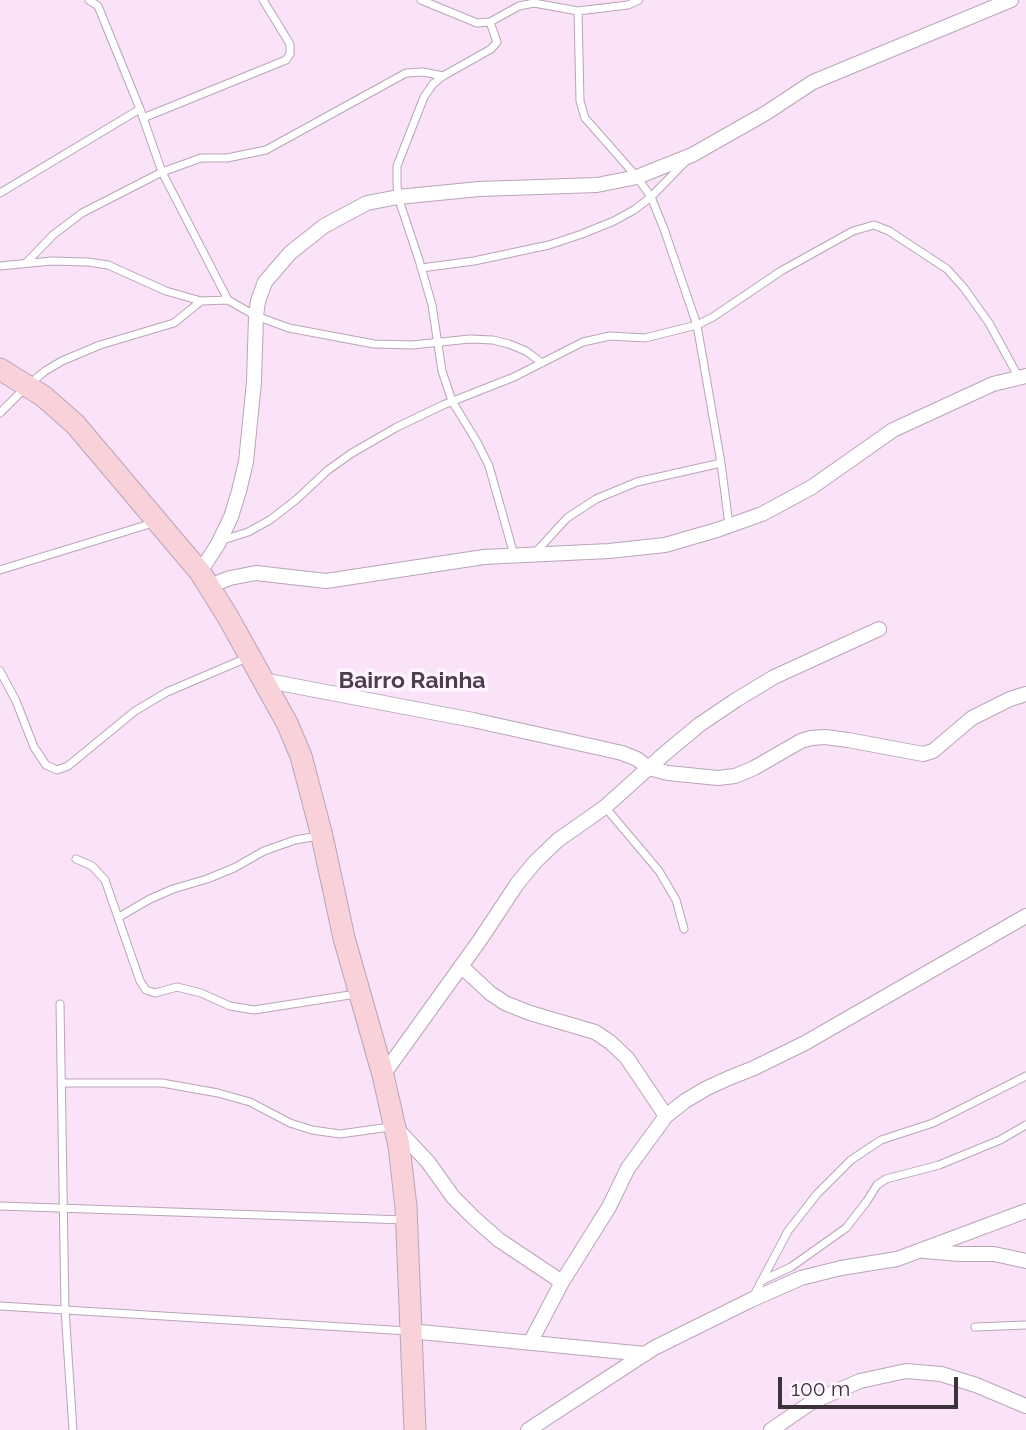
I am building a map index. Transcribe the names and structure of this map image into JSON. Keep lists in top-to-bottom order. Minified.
{"districts":["Bairro Rainha"],"scale_bar":"100 m"}
